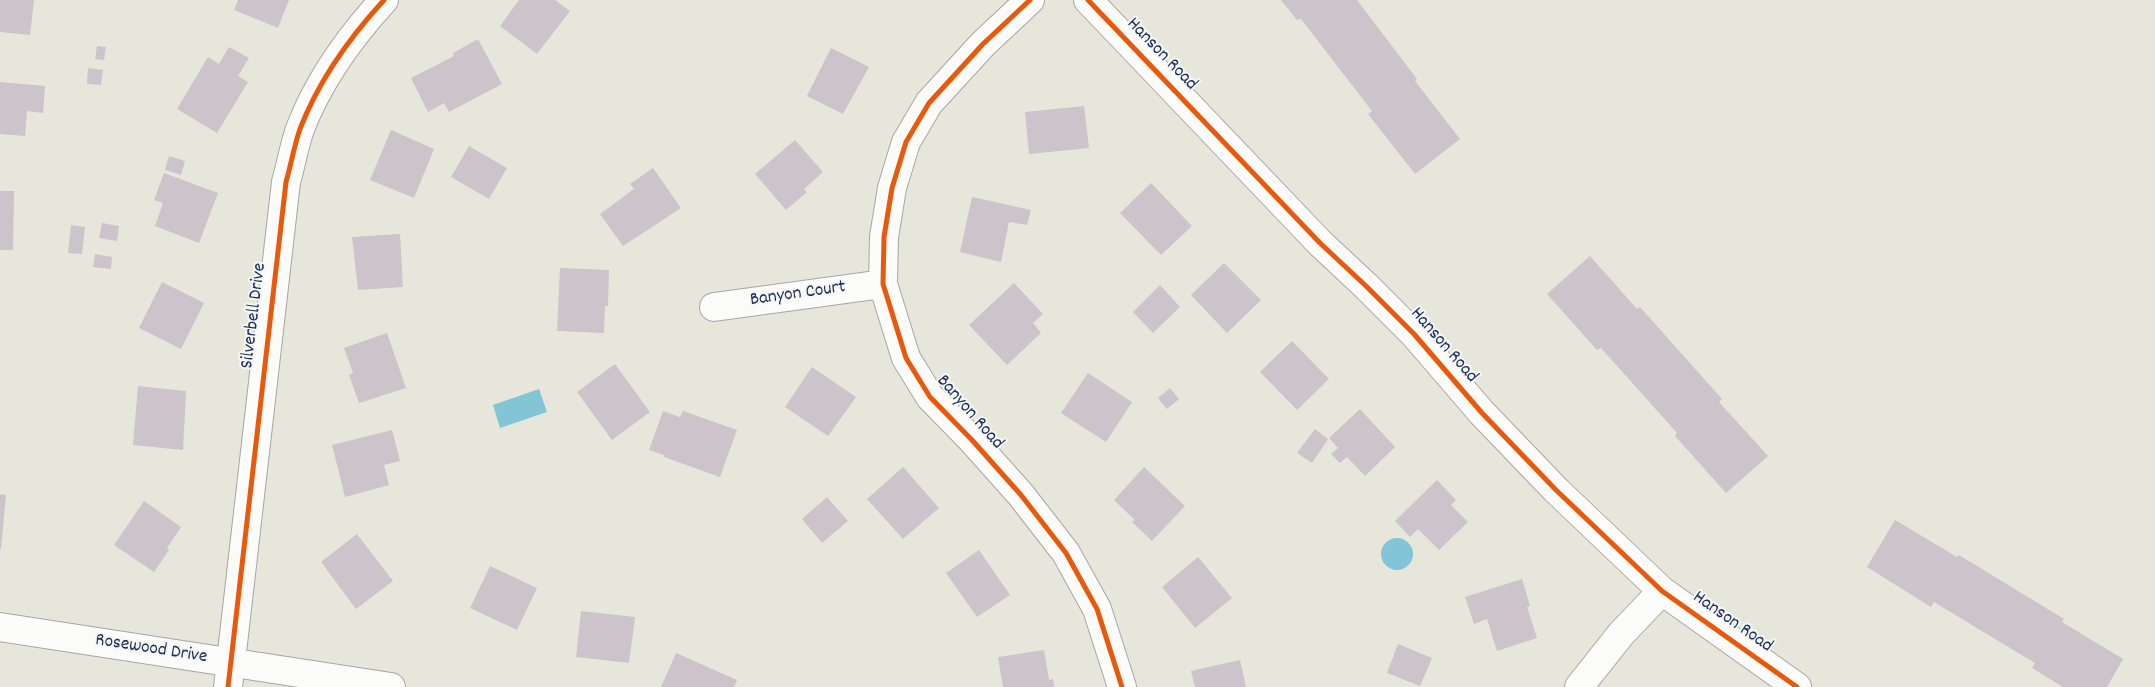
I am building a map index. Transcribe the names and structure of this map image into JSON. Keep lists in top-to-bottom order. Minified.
{"streets":{"street":["Hanson Road","Banyon Court","Silverbell Drive","Banyon Road","Rosewood Drive"]},"crossings":[["Banyon Court","Banyon Road"],["Silverbell Drive","Rosewood Drive"]]}
